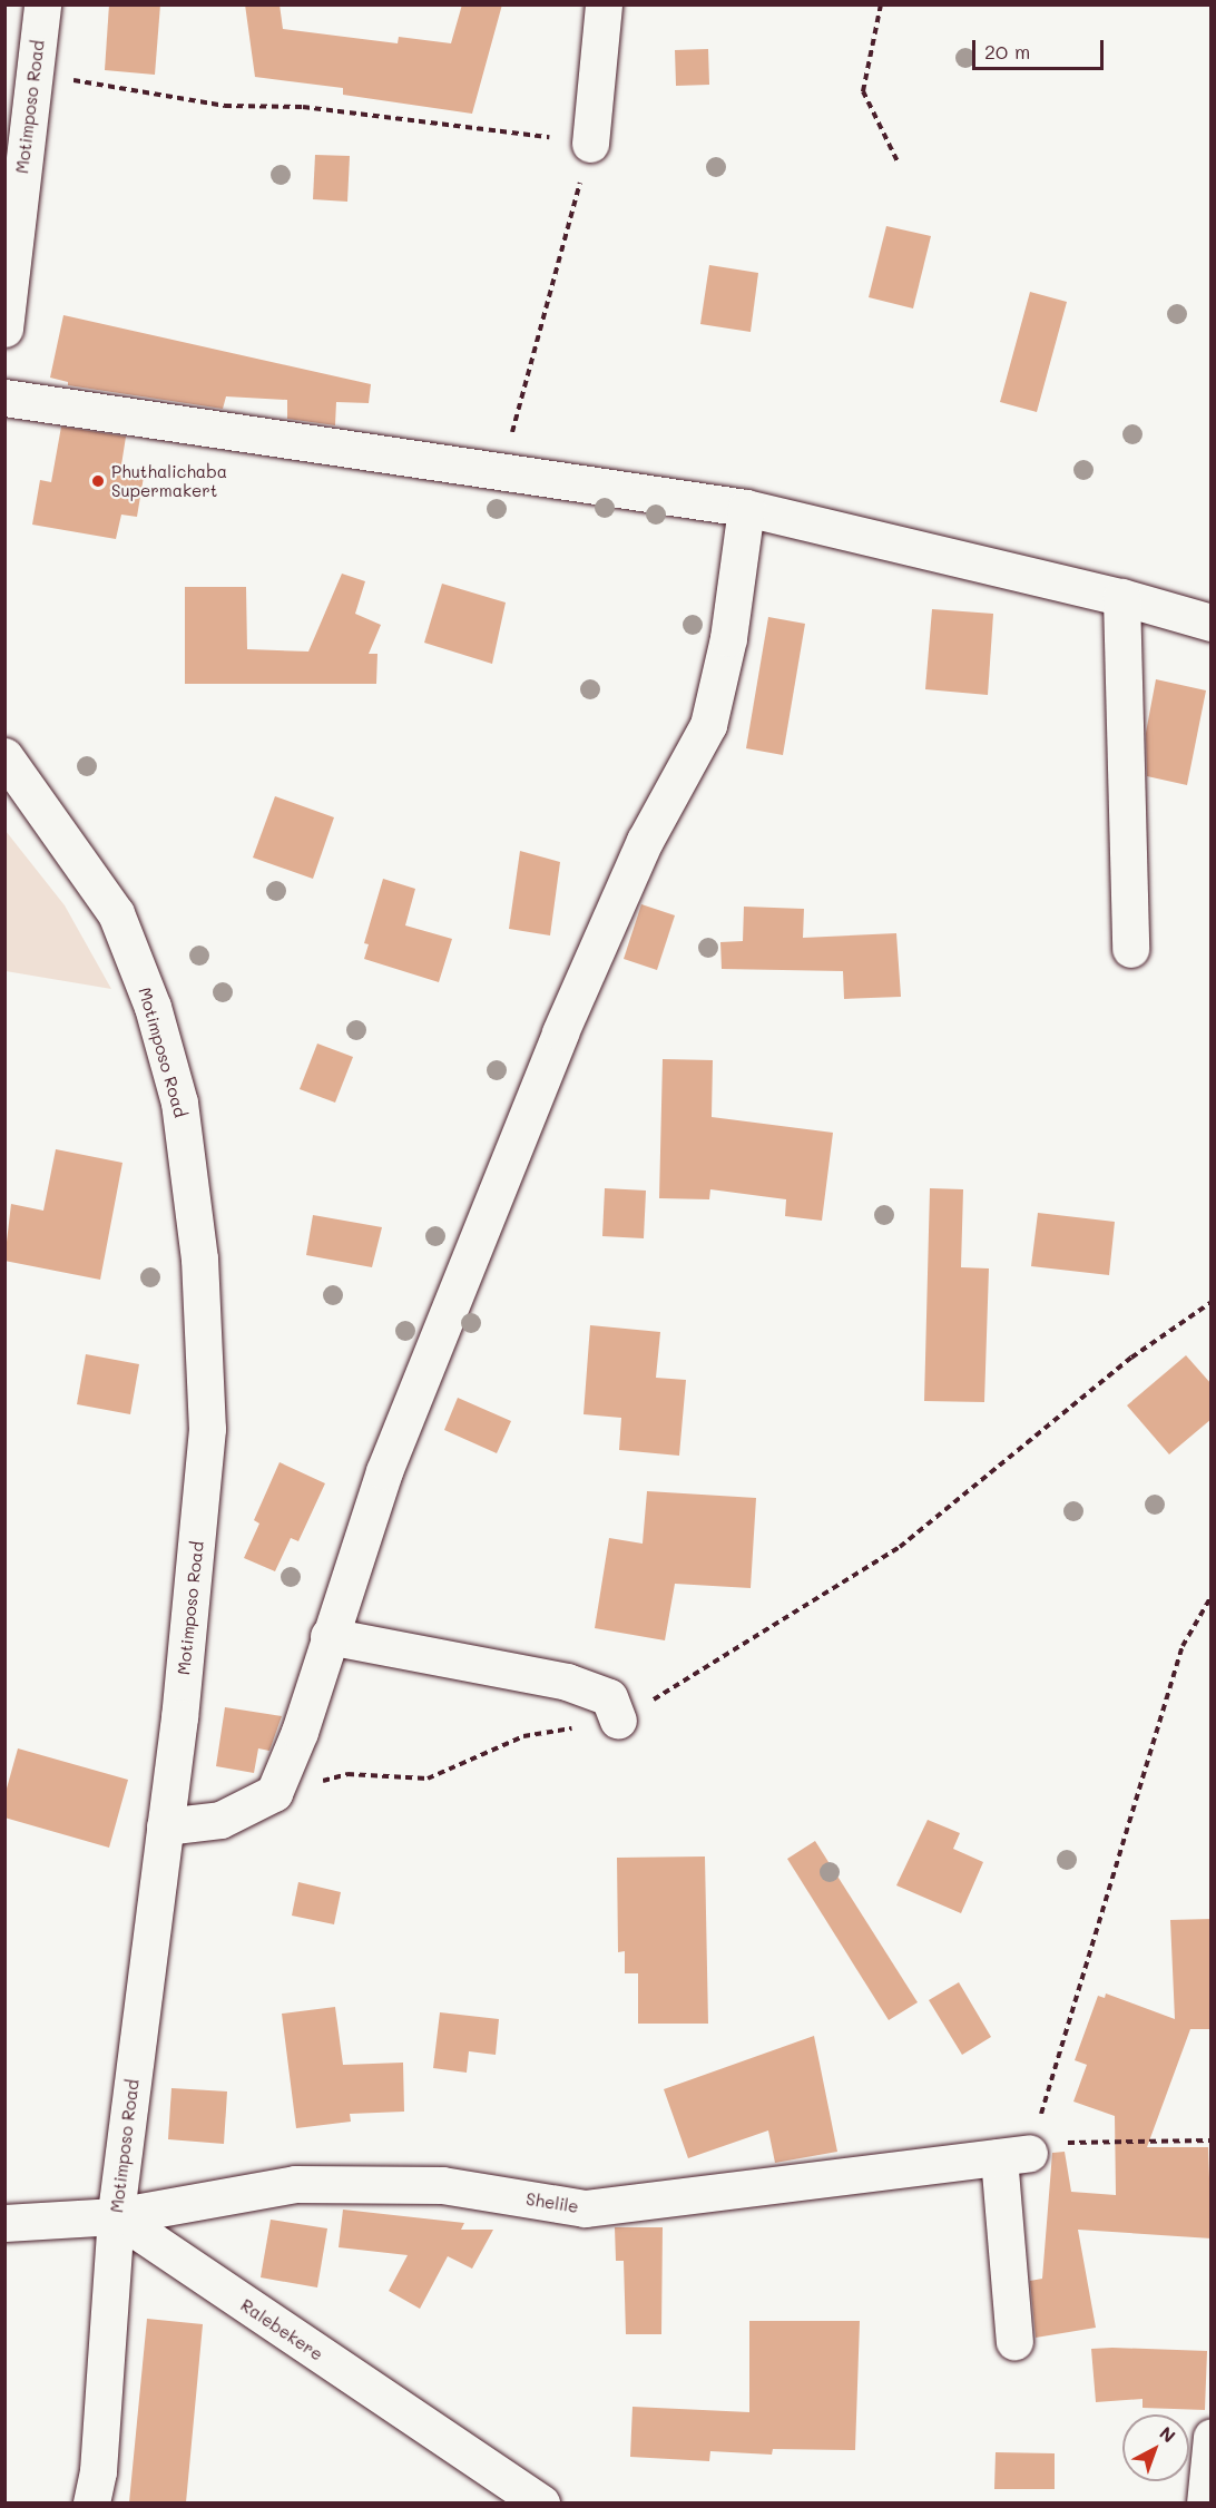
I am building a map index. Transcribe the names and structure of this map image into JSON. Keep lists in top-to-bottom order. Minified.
{"streets":{"street":["Motimposo Road","Shelile","Ralebekere"]},"crossings":[["Motimposo Road","Shelile"],["Motimposo Road","Ralebekere"],["Shelile","Ralebekere"]],"places":["Phuthalichaba Supermakert"],"scale_bar":"20 m","north":"top right"}
